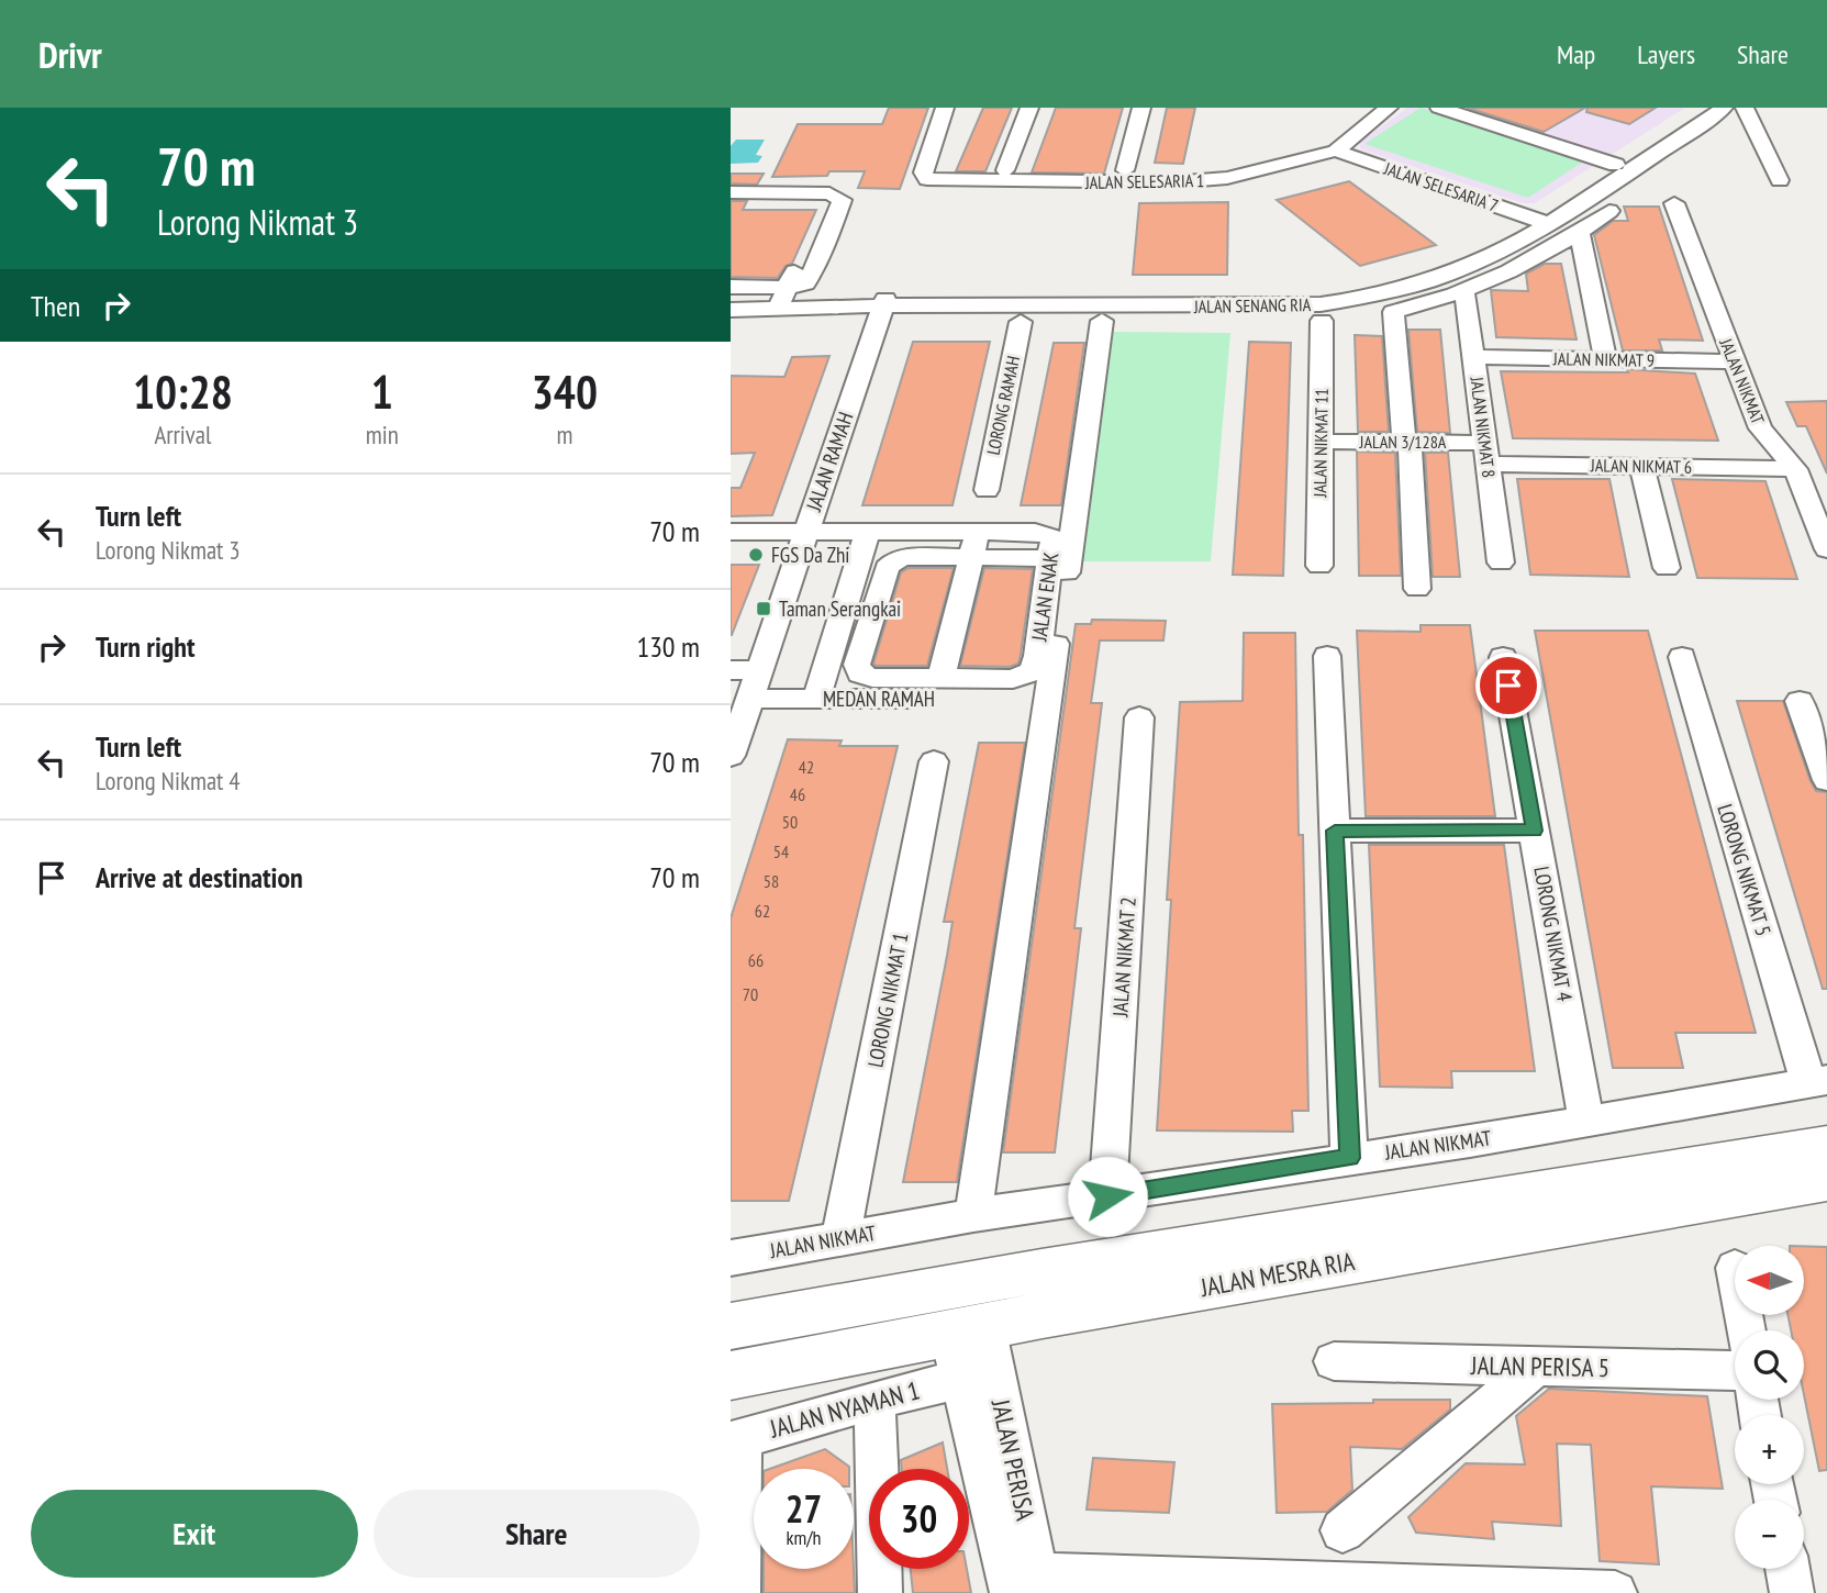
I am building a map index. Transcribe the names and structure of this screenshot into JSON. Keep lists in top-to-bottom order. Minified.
{"streets":{"main road":["JALAN MESRA RIA"],"street":["JALAN SELESARIA 1","JALAN SELESARIA 7","JALAN SENANG RIA","JALAN NIKMAT 9","JALAN NIKMAT","LORONG RAMAH","JALAN NIKMAT 8","JALAN 3/128A","JALAN NIKMAT 11","JALAN RAMAH","JALAN NIKMAT 6","JALAN ENAK","MEDAN RAMAH","LORONG NIKMAT 5","LORONG NIKMAT 4","JALAN NIKMAT 2","LORONG NIKMAT 1","JALAN PERISA 5","JALAN NYAMAN 1","JALAN PERISA"]},"crossings":[["JALAN SELESARIA 1","JALAN SELESARIA 7"],["JALAN SELESARIA 7","JALAN SENANG RIA"],["JALAN SENANG RIA","JALAN RAMAH"],["JALAN NIKMAT 9","JALAN NIKMAT"],["JALAN NIKMAT 9","JALAN NIKMAT 8"],["JALAN NIKMAT","JALAN NIKMAT 6"],["JALAN NIKMAT","LORONG NIKMAT 5"],["JALAN NIKMAT","LORONG NIKMAT 4"],["JALAN NIKMAT","JALAN NIKMAT 2"],["JALAN NIKMAT","LORONG NIKMAT 1"],["JALAN NIKMAT 8","JALAN 3/128A"],["JALAN NIKMAT 8","JALAN NIKMAT 6"],["JALAN 3/128A","JALAN NIKMAT 11"],["JALAN 3/128A","JALAN NIKMAT 6"],["JALAN RAMAH","MEDAN RAMAH"],["JALAN MESRA RIA","JALAN NYAMAN 1"],["JALAN MESRA RIA","JALAN PERISA"],["JALAN NYAMAN 1","JALAN PERISA"]],"places":{"other":["FGS Da Zhi"],"transit":["Taman Serangkai"]},"house_numbers":["42","46","50","54","58","62","66","70"],"north":"left","page":{"header":"Drivr","nav":["Map","Layers","Share"],"turn":["70 m","Lorong Nikmat 3"],"then":"Then","eta":["10:28","Arrival","1","min","340","m"],"list":[{"name":"Turn left","note":"Lorong Nikmat 3","value":"70 m"},{"name":"Turn right","value":"130 m"},{"name":"Turn left","note":"Lorong Nikmat 4","value":"70 m"},{"name":"Arrive at destination","value":"70 m"}],"map_buttons":["+","−"],"speed":"27 km/h","limit":"30","buttons":["Exit","Share"]}}
